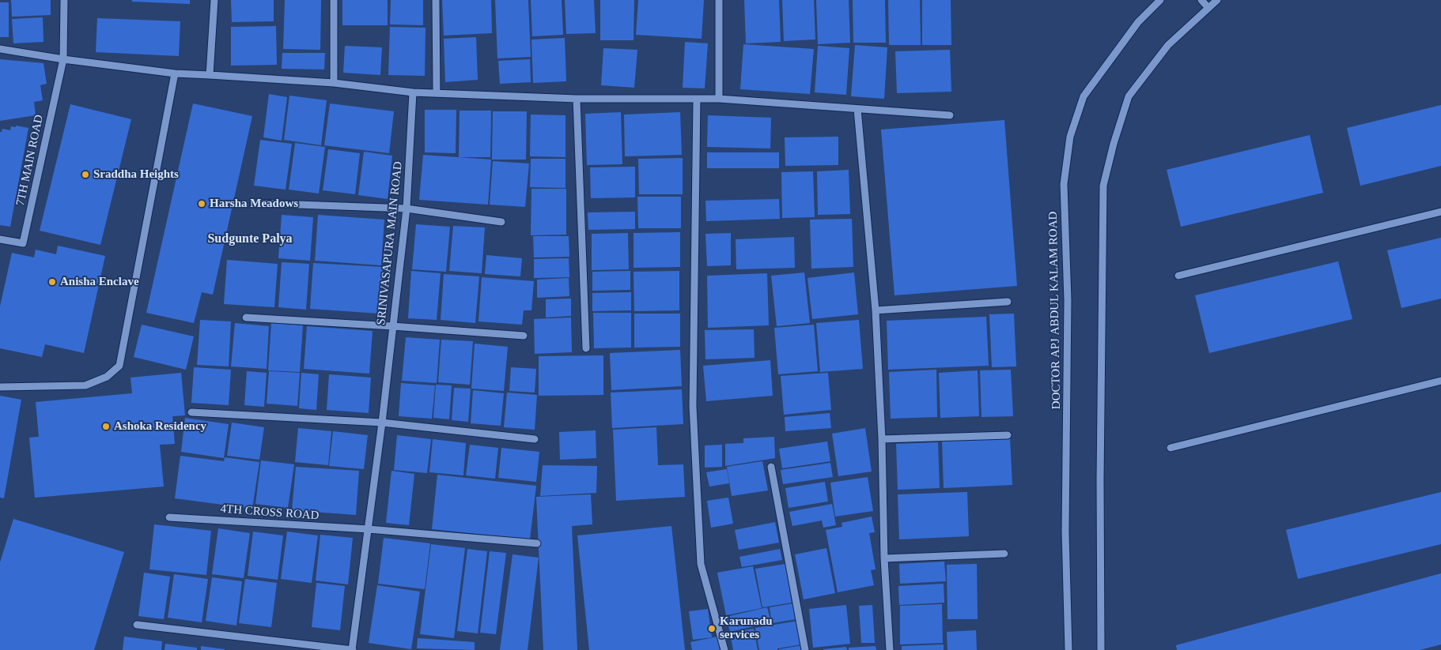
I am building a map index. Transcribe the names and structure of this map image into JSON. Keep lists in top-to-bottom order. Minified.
{"streets":{"street":["7TH MAIN ROAD","SRINIVASAPURA MAIN ROAD","DOCTOR APJ ABDUL KALAM ROAD","4TH CROSS ROAD"]},"crossings":[["SRINIVASAPURA MAIN ROAD","4TH CROSS ROAD"]],"districts":["Sudgunte Palya"],"places":["Sraddha Heights","Harsha Meadows","Anisha Enclave","Ashoka Residency","Karunadu services"]}
